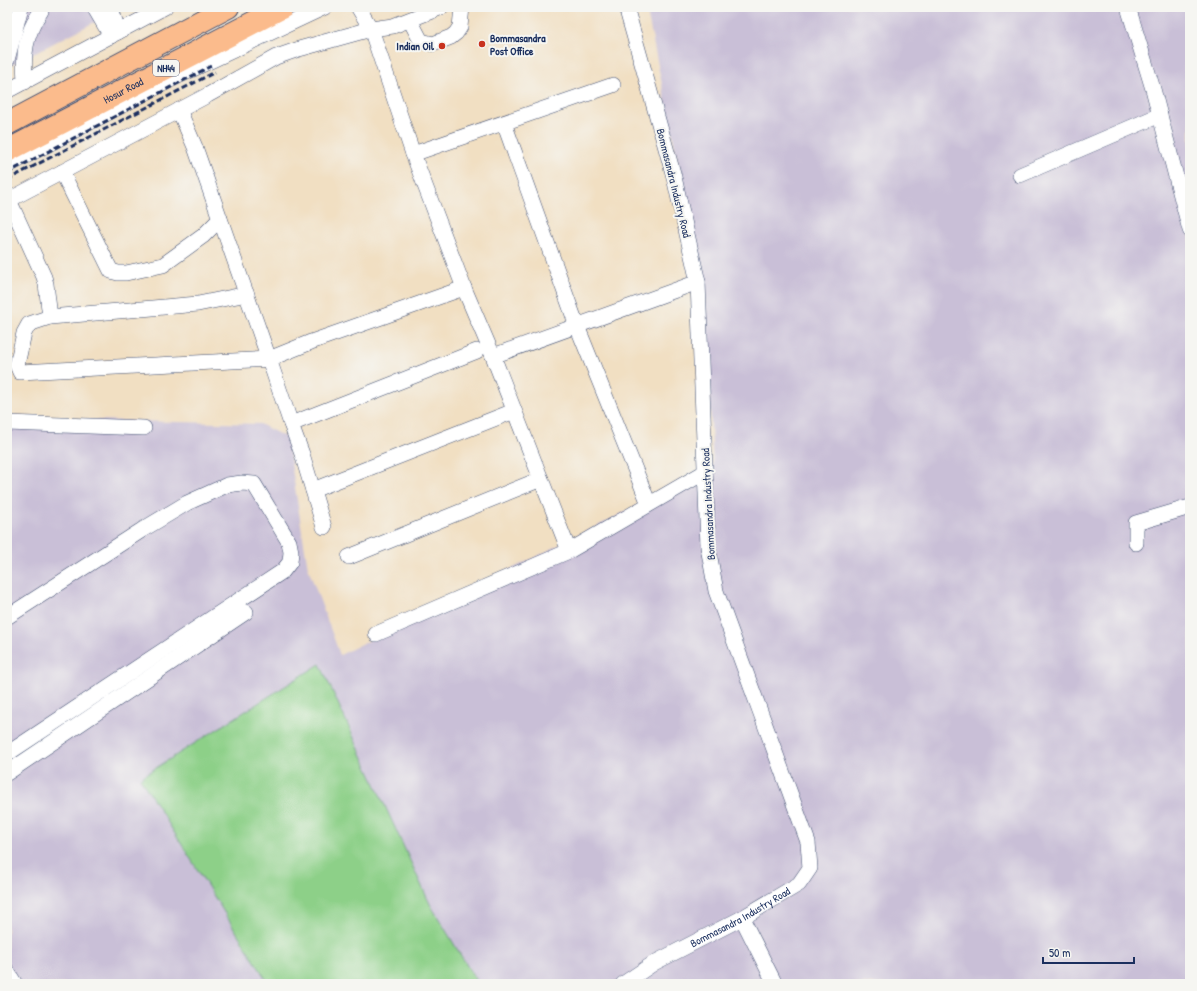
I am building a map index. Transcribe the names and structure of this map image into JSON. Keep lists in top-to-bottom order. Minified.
{"streets":{"highway":["NH44","Hosur Road"],"street":["Bommasandra Industry Road"]},"places":["Bommasandra Post Office","Indian Oil"],"scale_bar":"50 m"}
